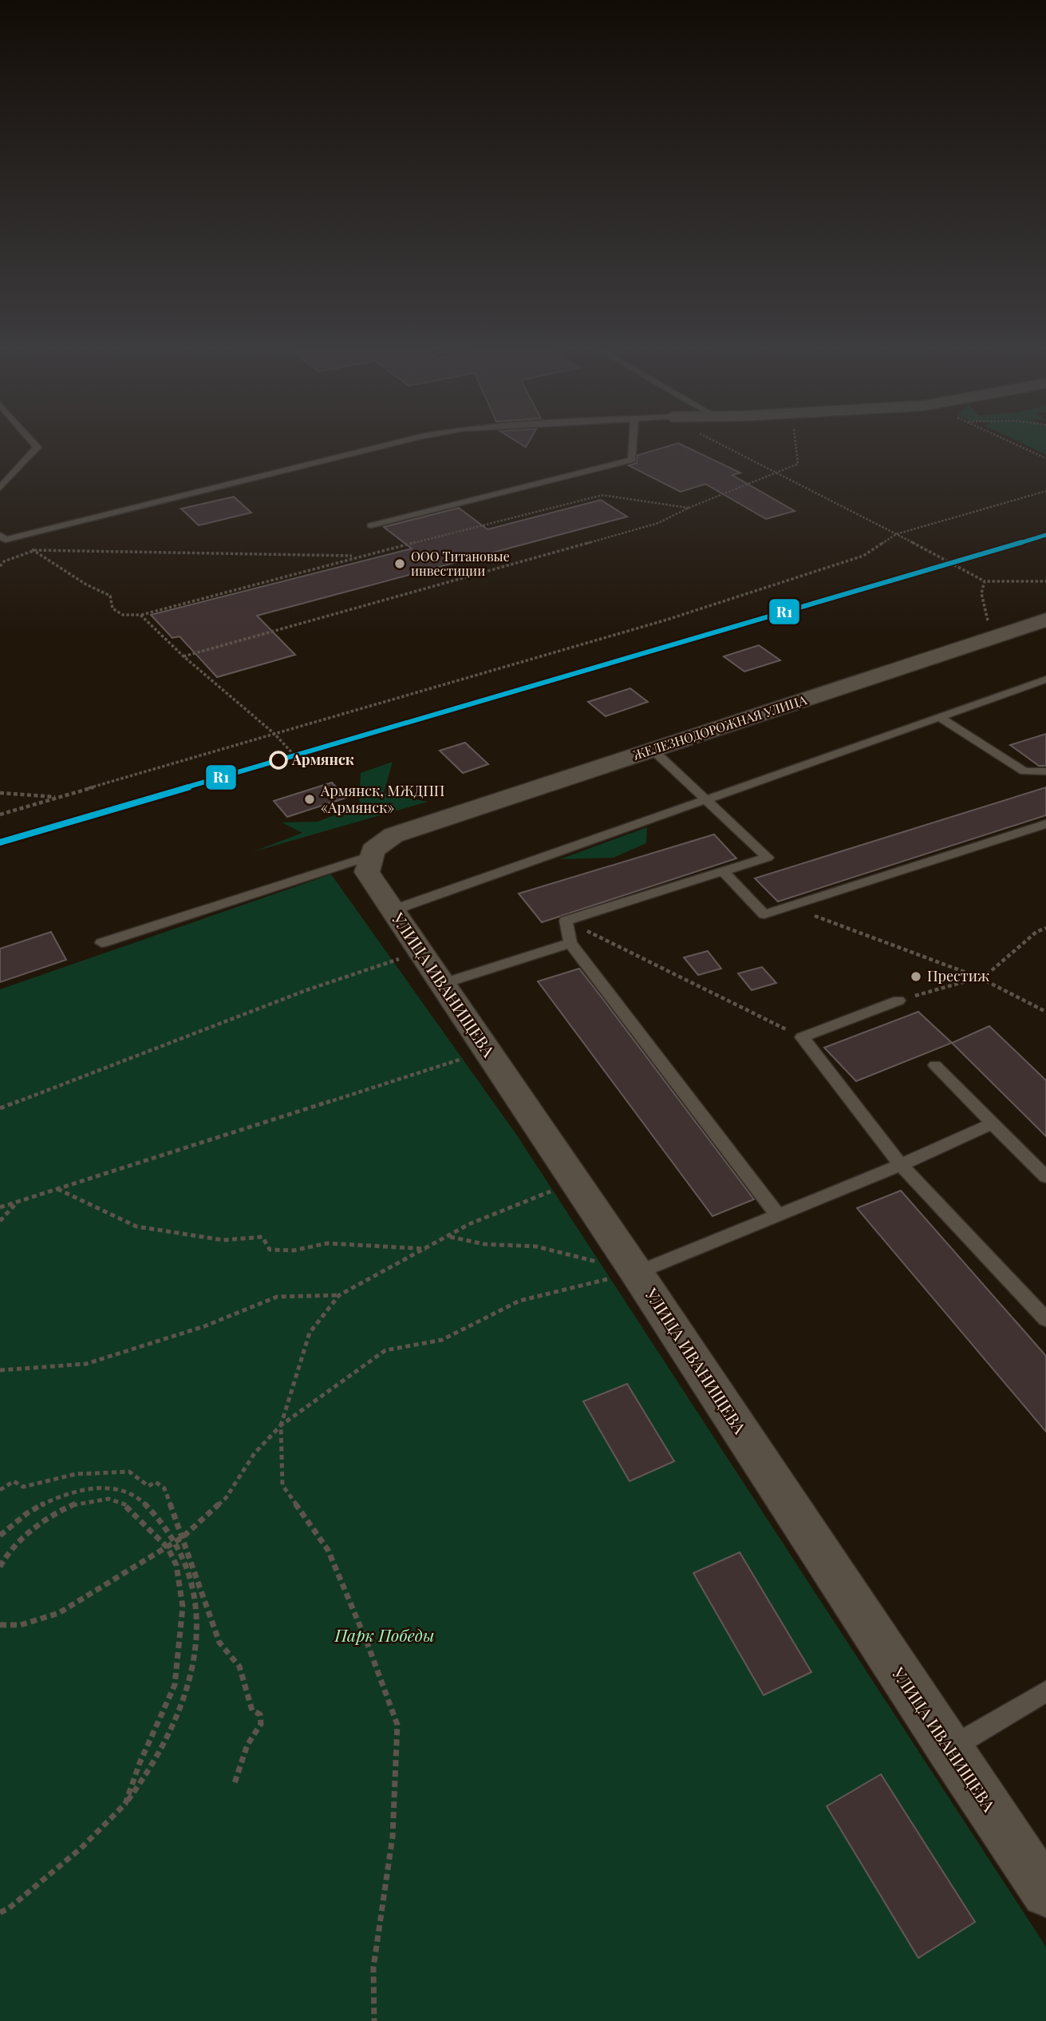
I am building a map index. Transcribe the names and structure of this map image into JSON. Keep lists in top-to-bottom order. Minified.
{"streets":{"street":["ЖЕЛЕЗНОДОРОЖНАЯ УЛИЦА","УЛИЦА ИВАНИЩЕВА"]},"crossings":[["ЖЕЛЕЗНОДОРОЖНАЯ УЛИЦА","УЛИЦА ИВАНИЩЕВА"]],"parks":["Парк Победы"],"places":["ООО Титановые инвестиции","Армянск","Армянск, МЖДПП «Армянск»","Престиж"],"lines":["transit line R1"]}
